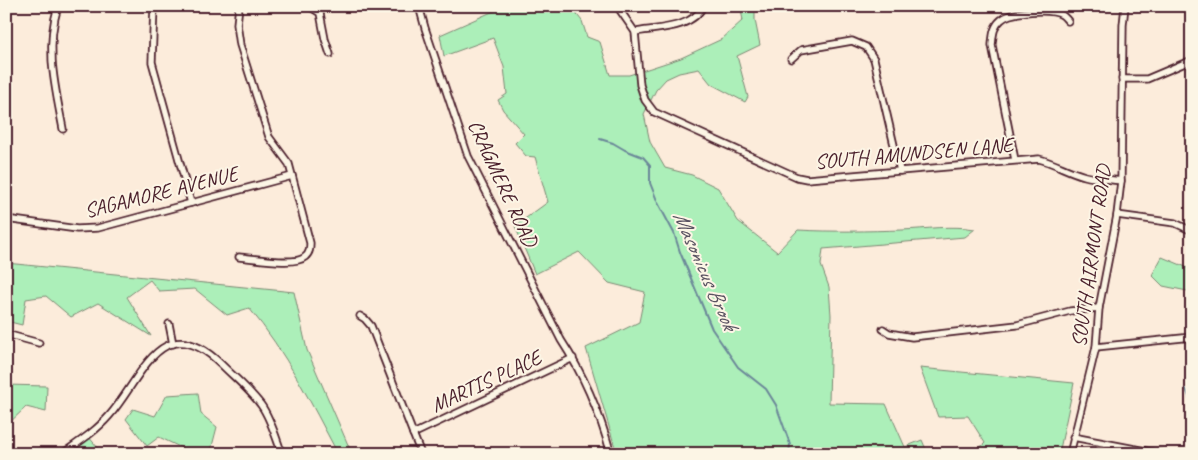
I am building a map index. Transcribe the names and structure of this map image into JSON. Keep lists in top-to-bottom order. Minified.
{"streets":{"street":["SOUTH AMUNDSEN LANE","CRAGMERE ROAD","SAGAMORE AVENUE","SOUTH AIRMONT ROAD","MARTIS PLACE"]},"crossings":[["SOUTH AMUNDSEN LANE","SOUTH AIRMONT ROAD"],["CRAGMERE ROAD","MARTIS PLACE"]],"water":["Masonicus Brook"]}
